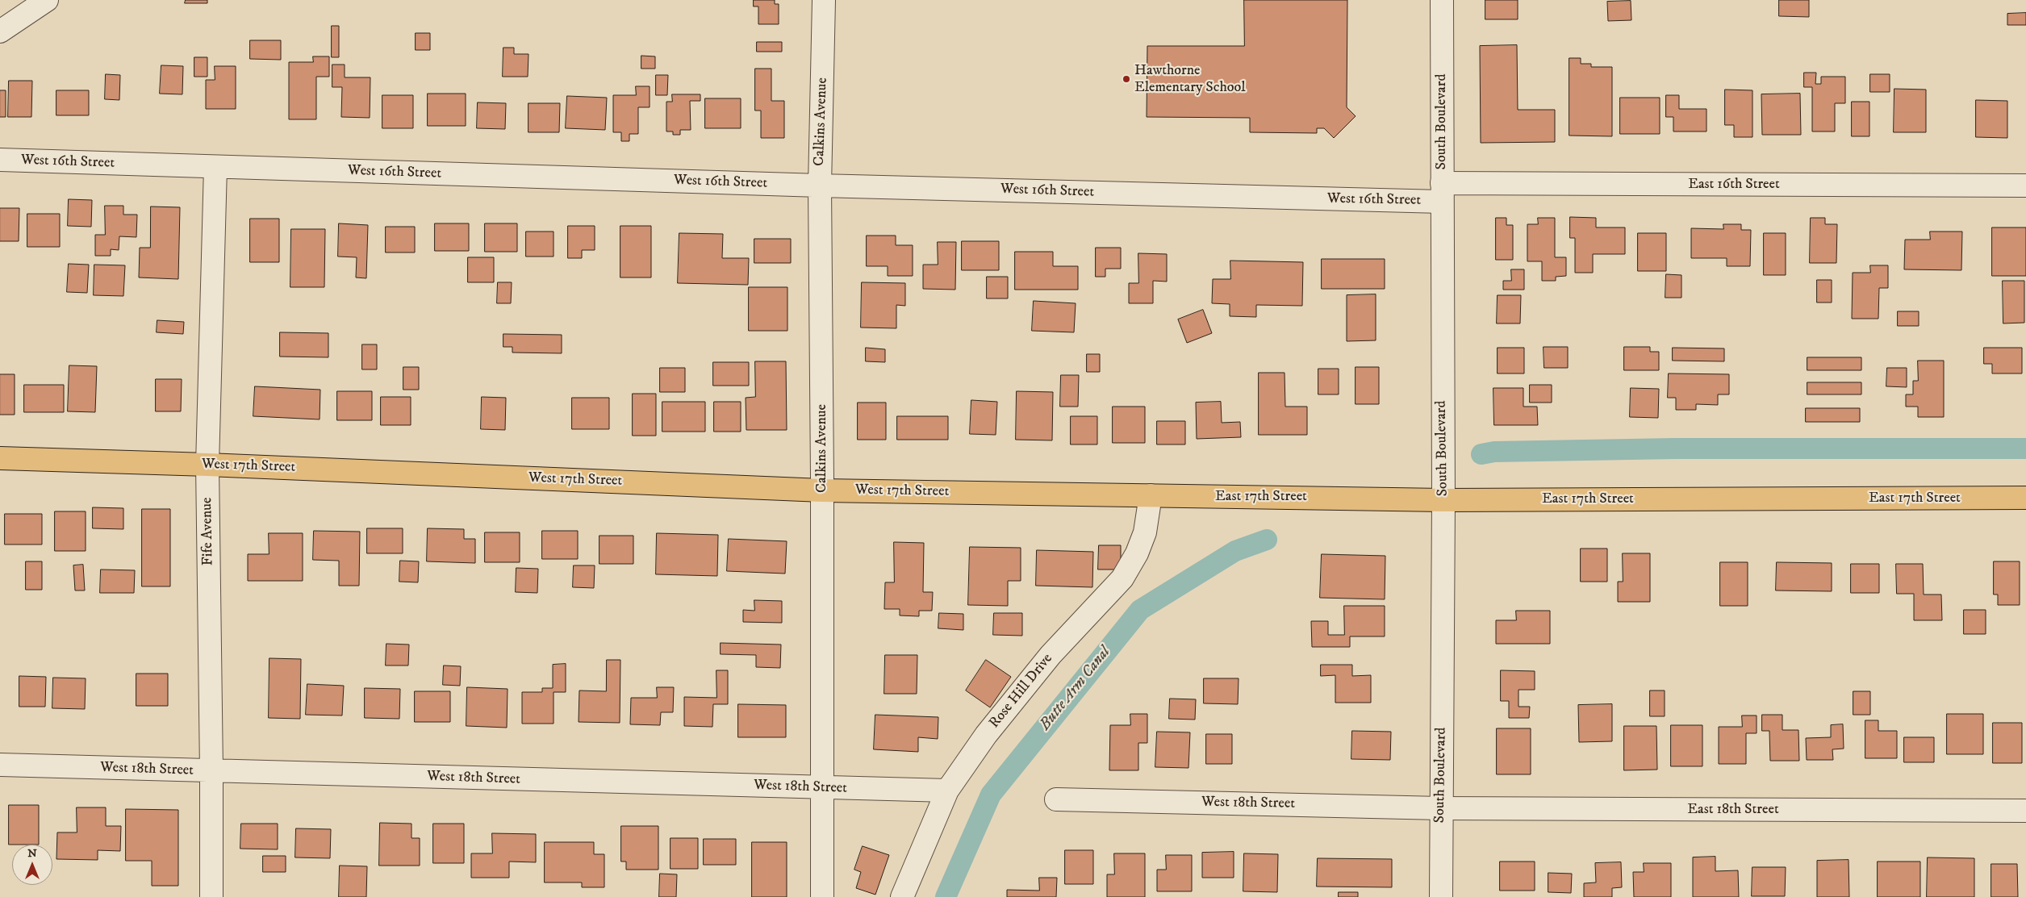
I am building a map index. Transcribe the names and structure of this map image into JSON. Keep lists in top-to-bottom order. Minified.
{"streets":{"main road":["West 17th Street","East 17th Street"],"street":["Calkins Avenue","South Boulevard","West 16th Street","East 16th Street","Fife Avenue","Rose Hill Drive","West 18th Street","East 18th Street"]},"crossings":[["Calkins Avenue","West 16th Street"],["Calkins Avenue","West 17th Street"],["Calkins Avenue","West 18th Street"],["South Boulevard","West 16th Street"],["South Boulevard","East 16th Street"],["South Boulevard","East 17th Street"],["South Boulevard","West 18th Street"],["South Boulevard","East 18th Street"],["West 16th Street","East 16th Street"],["West 16th Street","Fife Avenue"],["West 17th Street","East 17th Street"],["West 17th Street","Fife Avenue"],["West 17th Street","Rose Hill Drive"],["East 17th Street","Rose Hill Drive"],["Fife Avenue","West 18th Street"],["Rose Hill Drive","West 18th Street"],["West 18th Street","East 18th Street"]],"water":["Butte Arm Canal"],"places":["Hawthorne Elementary School"],"north":"top"}
